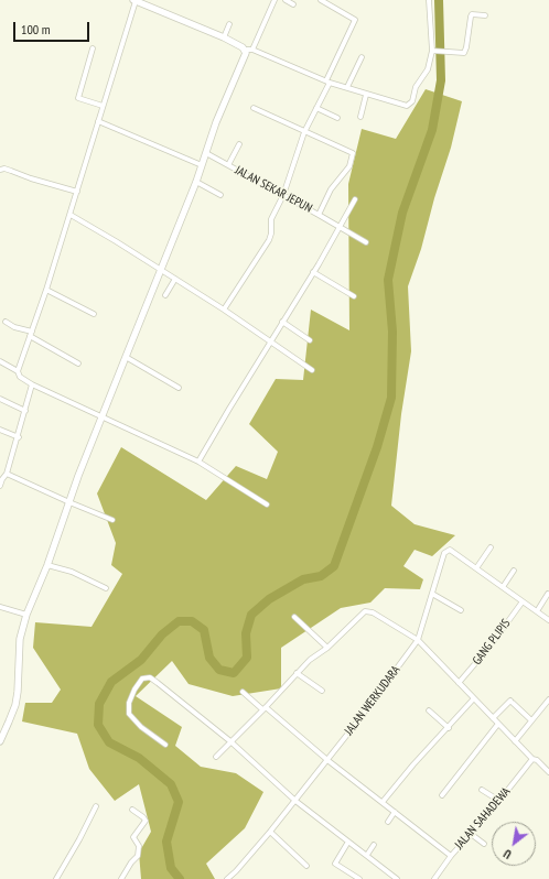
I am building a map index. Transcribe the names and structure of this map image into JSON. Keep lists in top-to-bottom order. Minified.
{"streets":{"street":["JALAN SEKAR JEPUN","GANG PLIPIS","JALAN WERKUDARA","JALAN SAHADEWA"]},"scale_bar":"100 m","north":"bottom left"}
